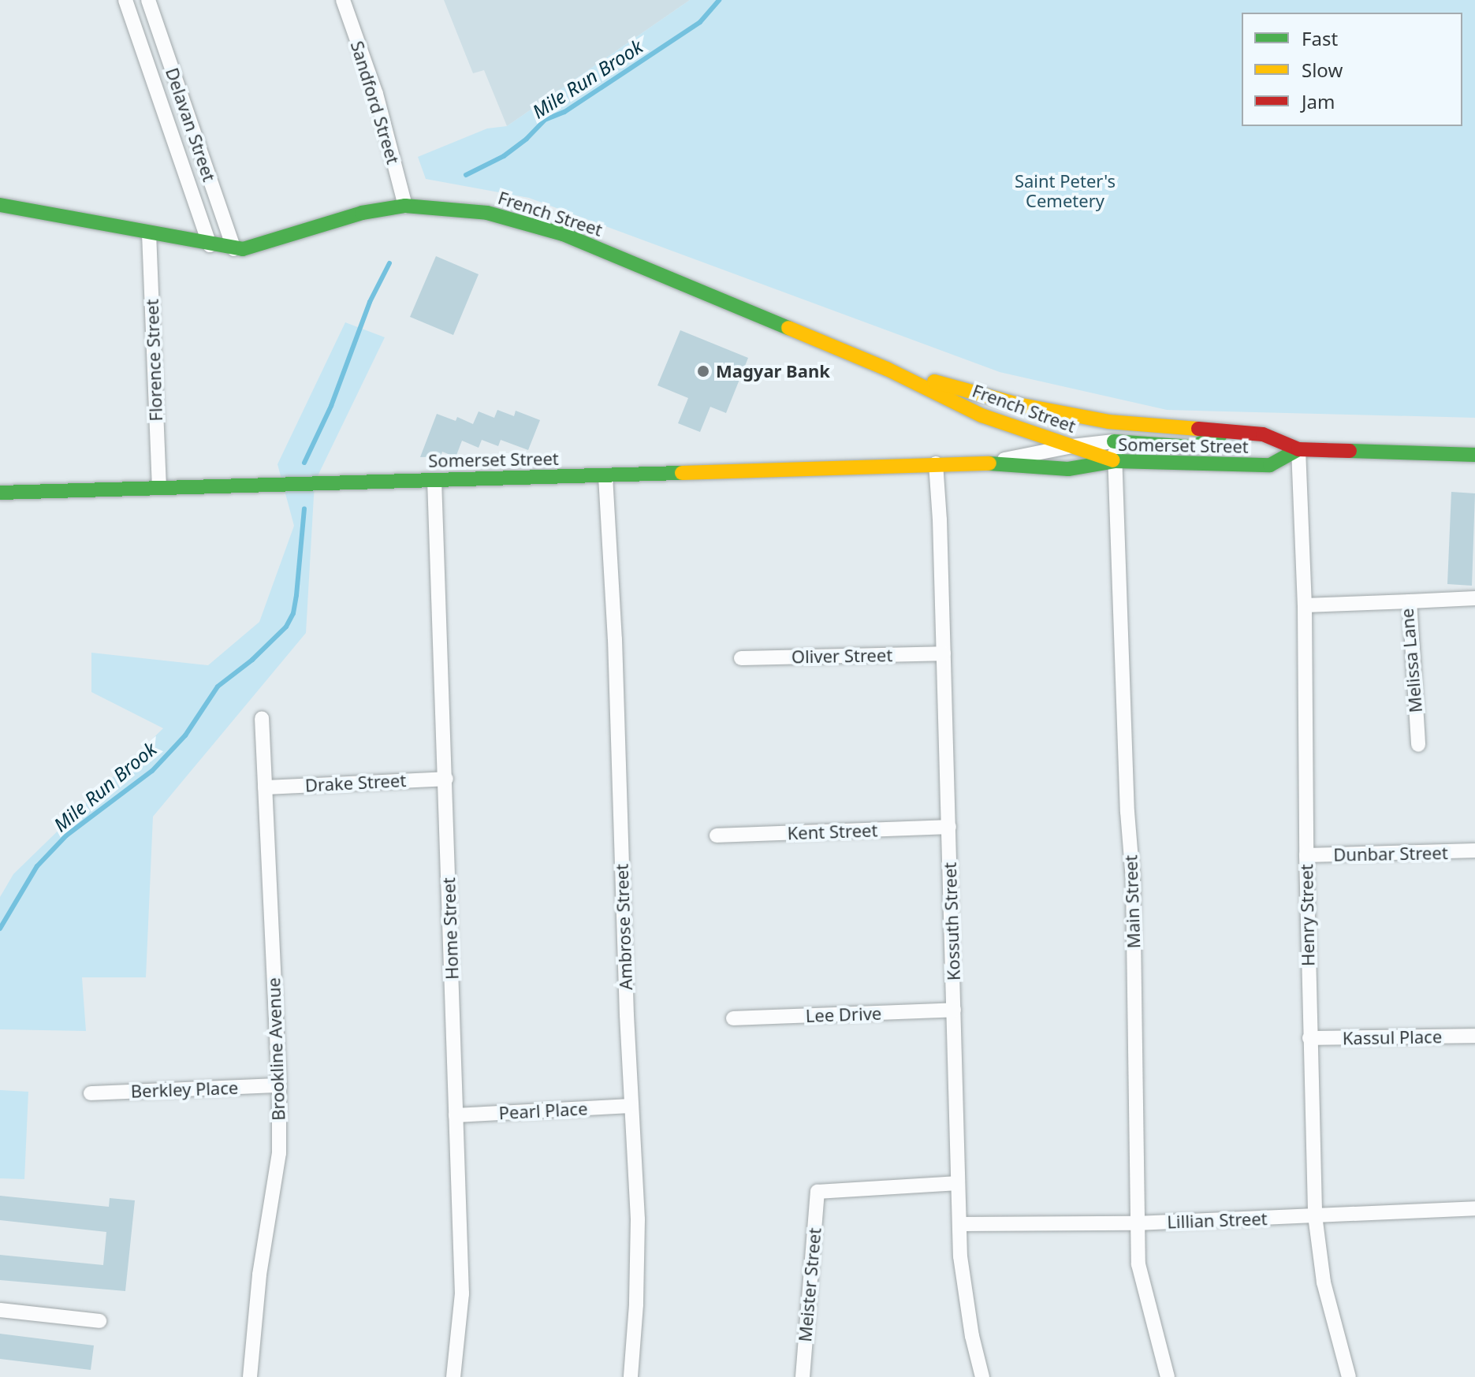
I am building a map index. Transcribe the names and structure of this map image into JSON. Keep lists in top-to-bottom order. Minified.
{"streets":{"main road":["French Street","Somerset Street"],"street":["Sandford Street","Delavan Street","Florence Street","Oliver Street","Melissa Lane","Drake Street","Kent Street","Dunbar Street","Main Street","Henry Street","Kossuth Street","Ambrose Street","Home Street","Lee Drive","Kassul Place","Brookline Avenue","Berkley Place","Pearl Place","Lillian Street","Meister Street"]},"crossings":[["Sandford Street","French Street"],["Delavan Street","French Street"],["French Street","Florence Street"],["French Street","Somerset Street"],["French Street","Main Street"],["Florence Street","Somerset Street"],["Somerset Street","Main Street"],["Somerset Street","Henry Street"],["Somerset Street","Kossuth Street"],["Somerset Street","Ambrose Street"],["Somerset Street","Home Street"],["Oliver Street","Kossuth Street"],["Melissa Lane","Henry Street"],["Drake Street","Home Street"],["Drake Street","Brookline Avenue"],["Kent Street","Kossuth Street"],["Dunbar Street","Henry Street"],["Main Street","Lillian Street"],["Henry Street","Kassul Place"],["Henry Street","Lillian Street"],["Kossuth Street","Lee Drive"],["Kossuth Street","Lillian Street"],["Kossuth Street","Meister Street"],["Ambrose Street","Pearl Place"],["Home Street","Pearl Place"],["Brookline Avenue","Berkley Place"]],"water":["Mile Run Brook"],"parks":["Saint Peter's Cemetery"],"places":["Magyar Bank"],"legend":["Fast","Slow","Jam"]}
